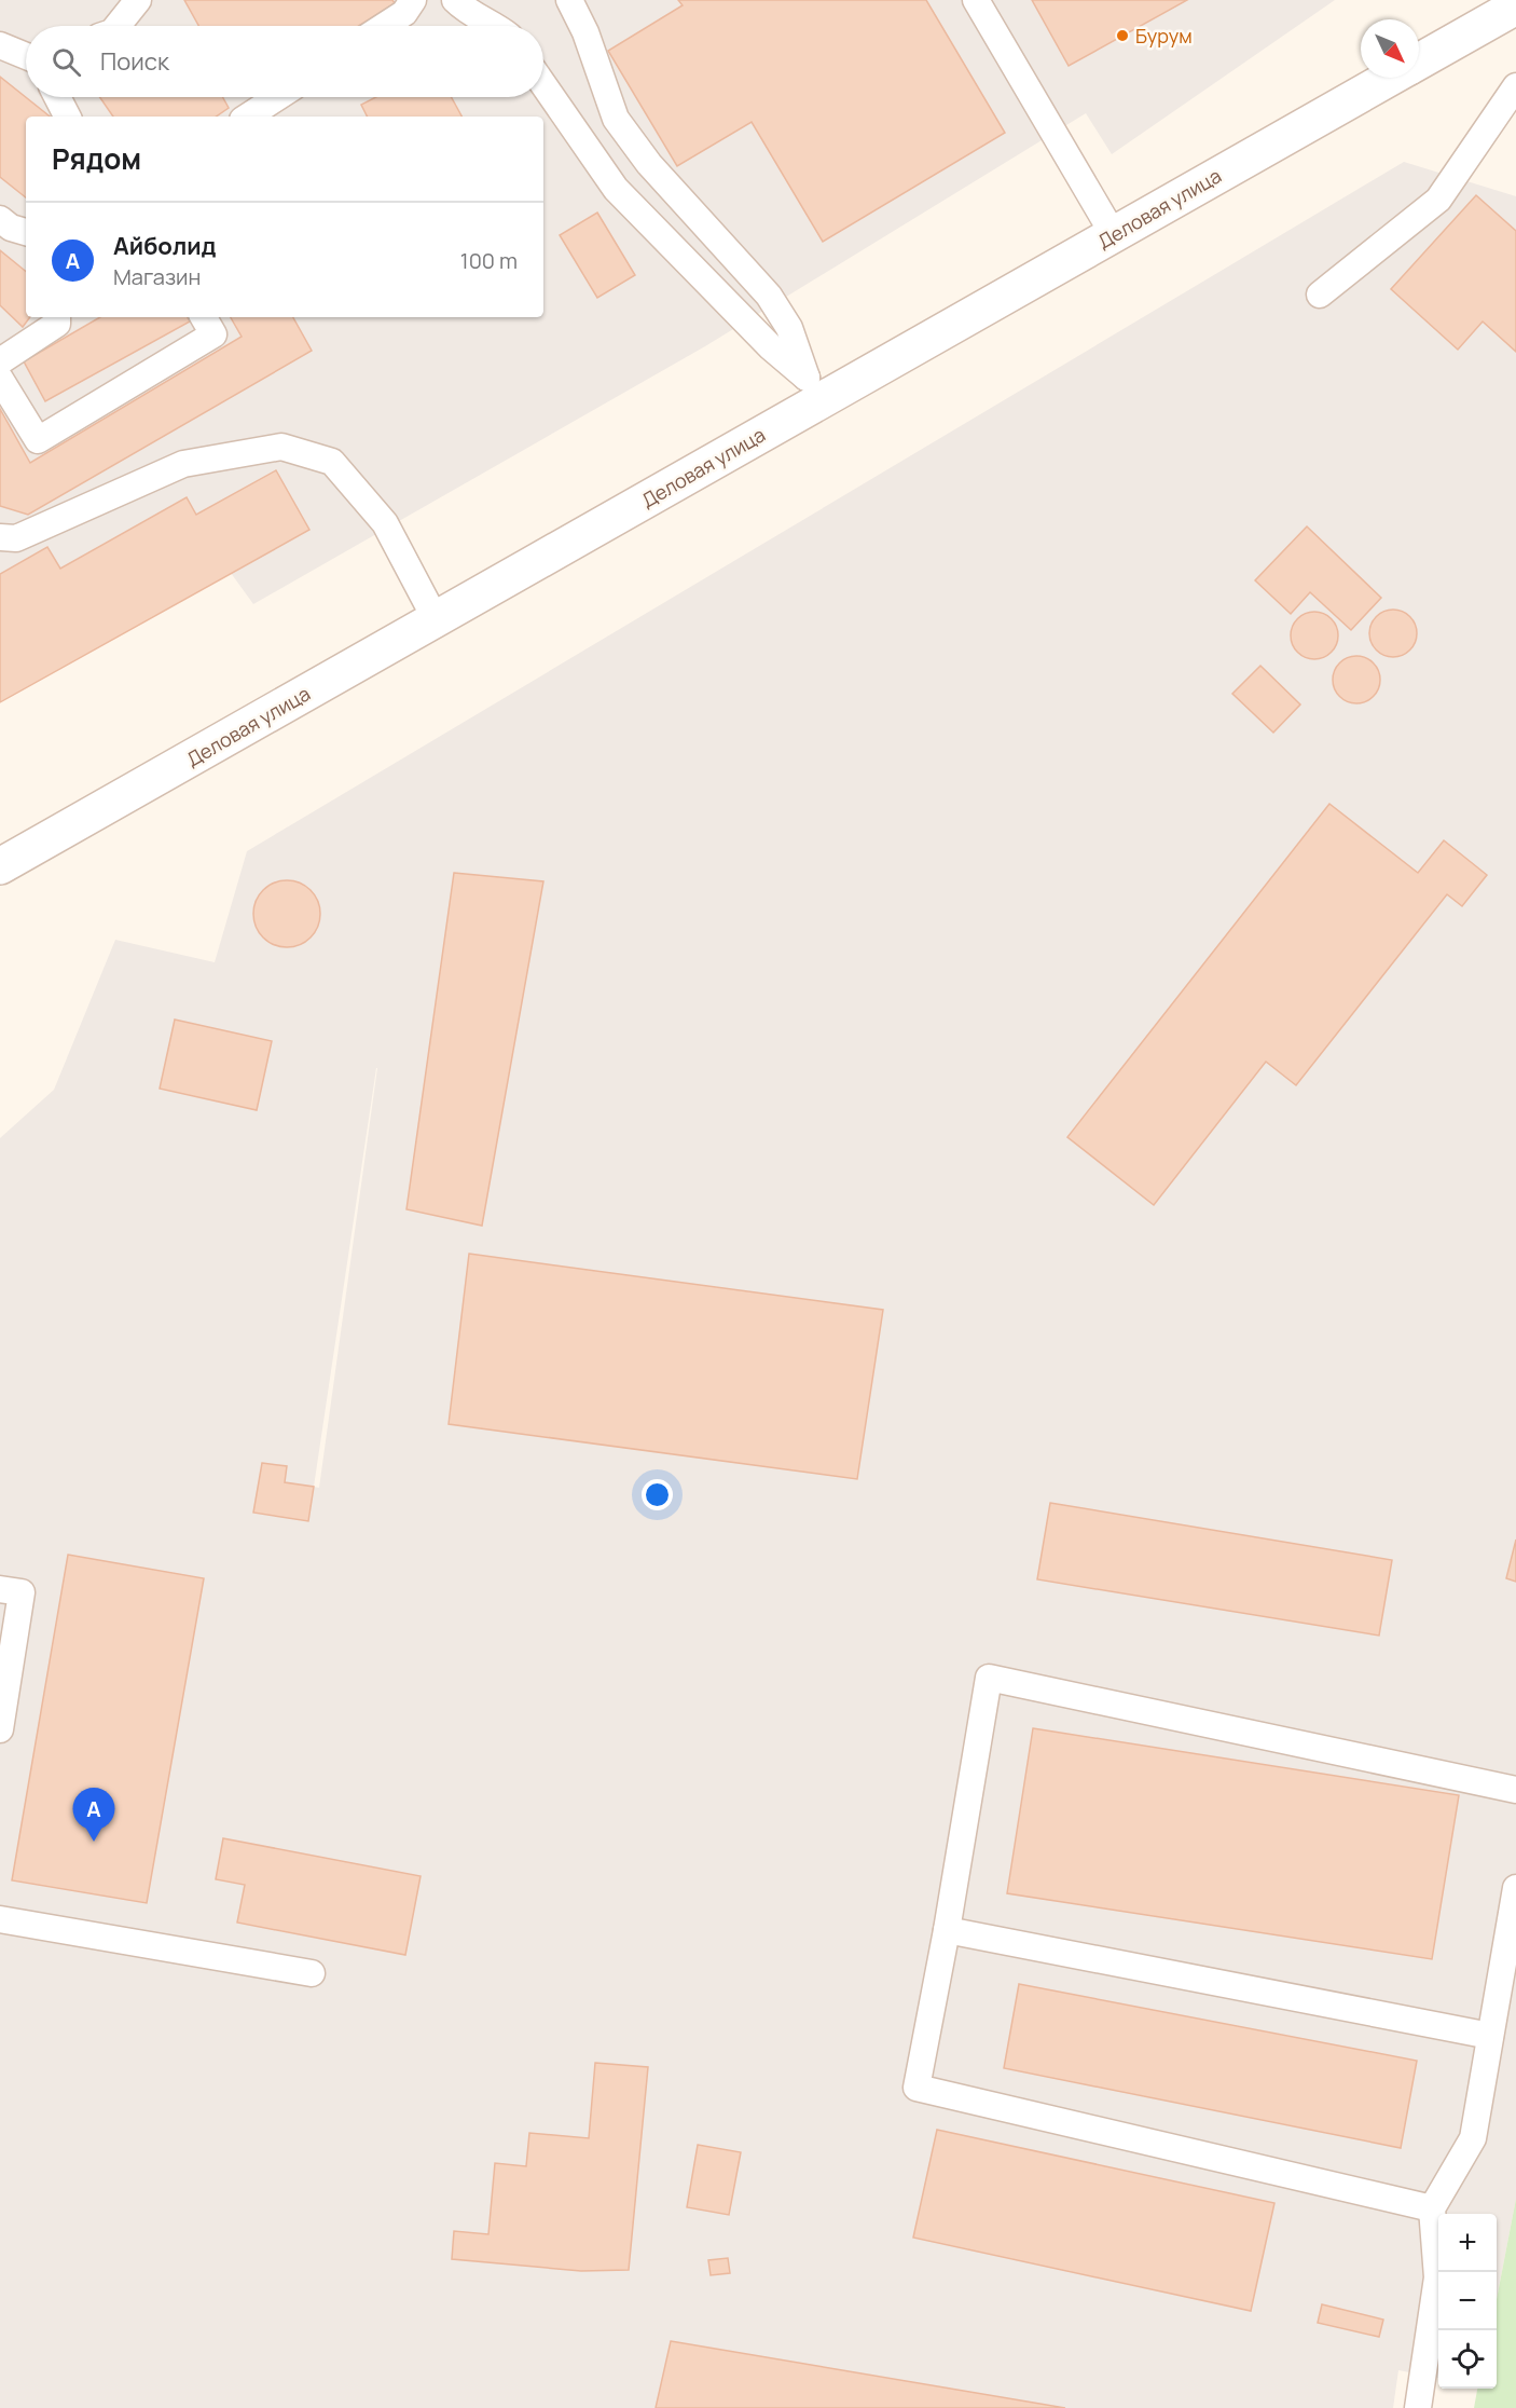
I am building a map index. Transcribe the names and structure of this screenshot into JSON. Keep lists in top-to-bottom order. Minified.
{"streets":{"street":["Деловая улица"]},"places":["Бурум"],"north":"bottom right","page":{"search":"Поиск","heading":"Рядом","list":[{"mark":"A","name":"Айболид","note":"Магазин","value":"100 m"}],"pins":"A","map_buttons":["+","−"]}}
